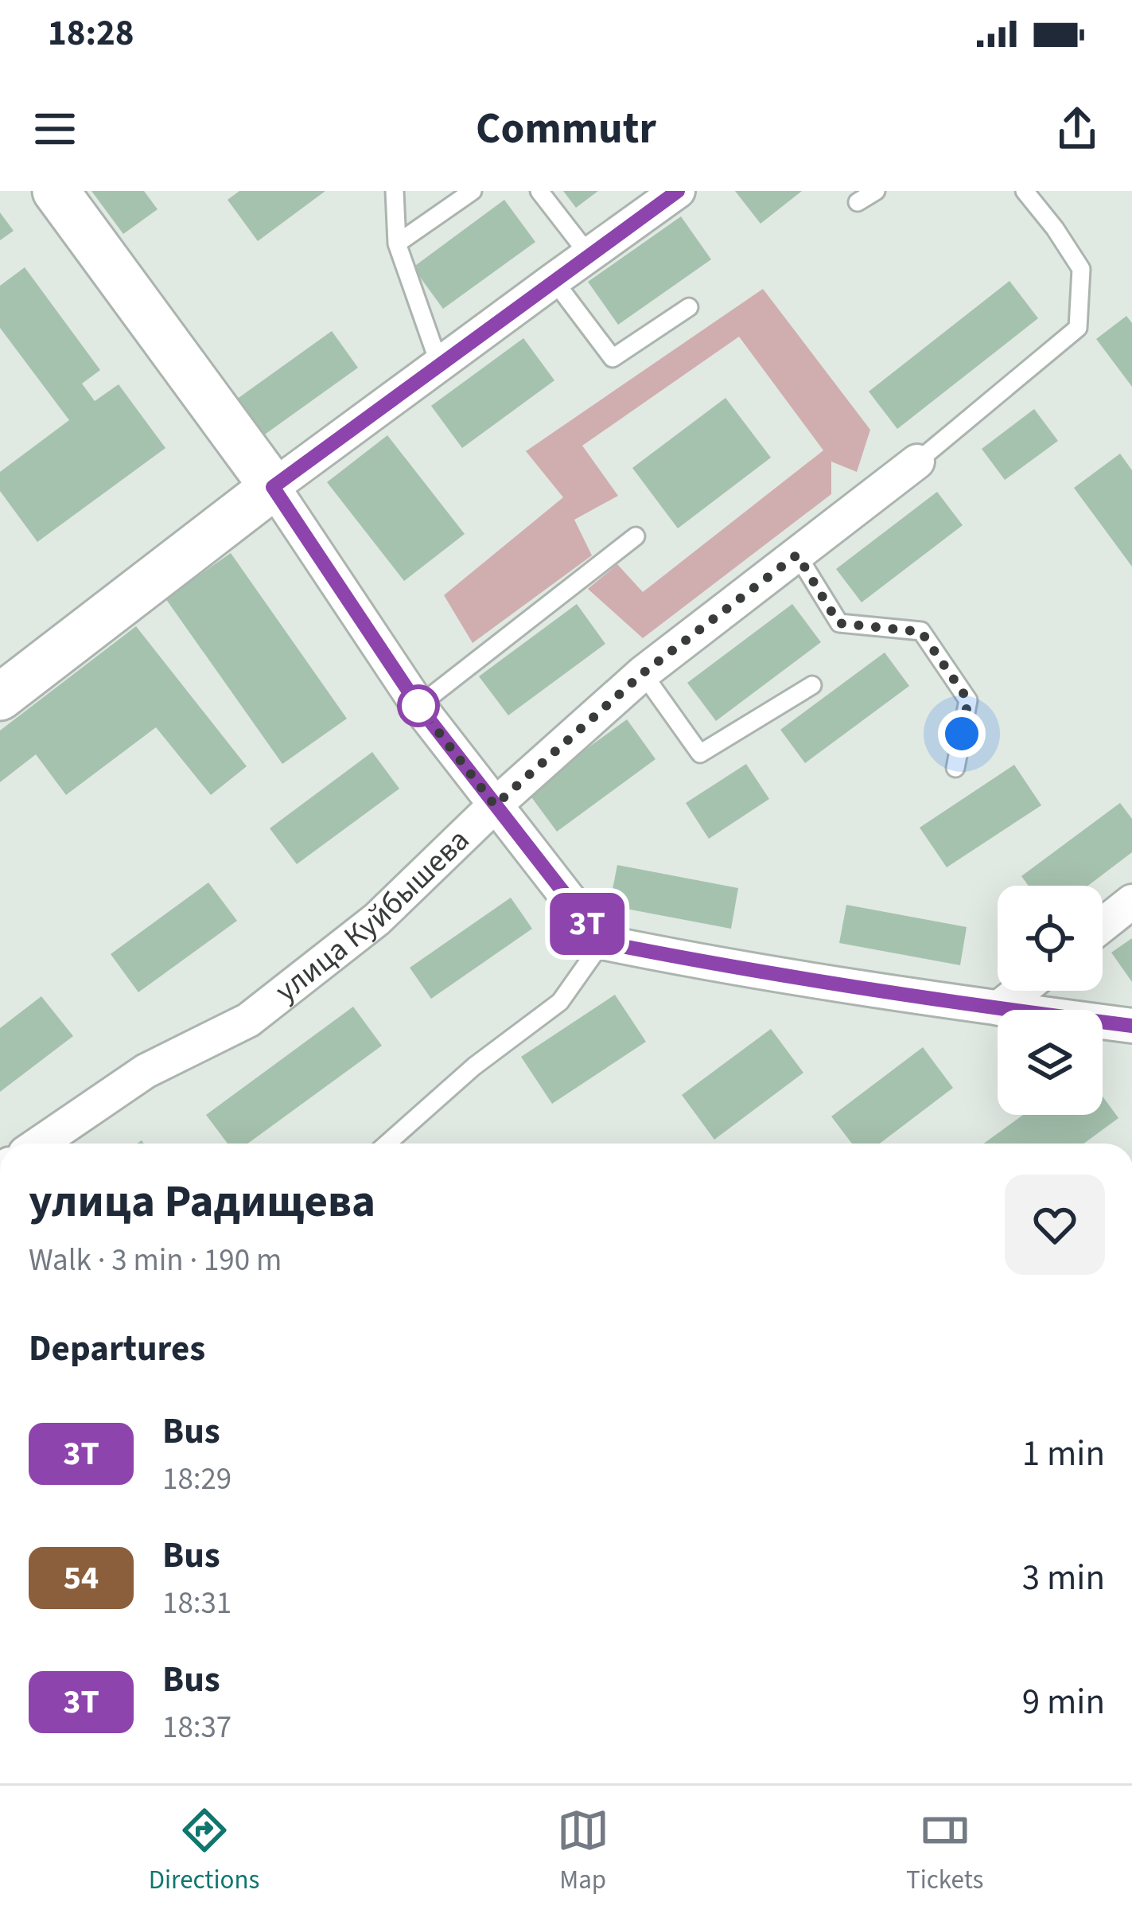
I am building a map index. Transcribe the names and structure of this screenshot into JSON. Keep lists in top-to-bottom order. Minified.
{"streets":{"street":["улица Куйбышева"]},"lines":["bus line 3Т"],"page":{"status":"18:28","header":"Commutr","on_map":"3Т","heading":[["улица Радищева","Walk · 3 min · 190 m"],"Departures"],"list":[{"mark":"3Т","name":"Bus","note":"18:29","value":"1 min"},{"mark":"54","name":"Bus","note":"18:31","value":"3 min"},{"mark":"3Т","name":"Bus","note":"18:37","value":"9 min"}],"tabs":["Directions","Map","Tickets"]}}
